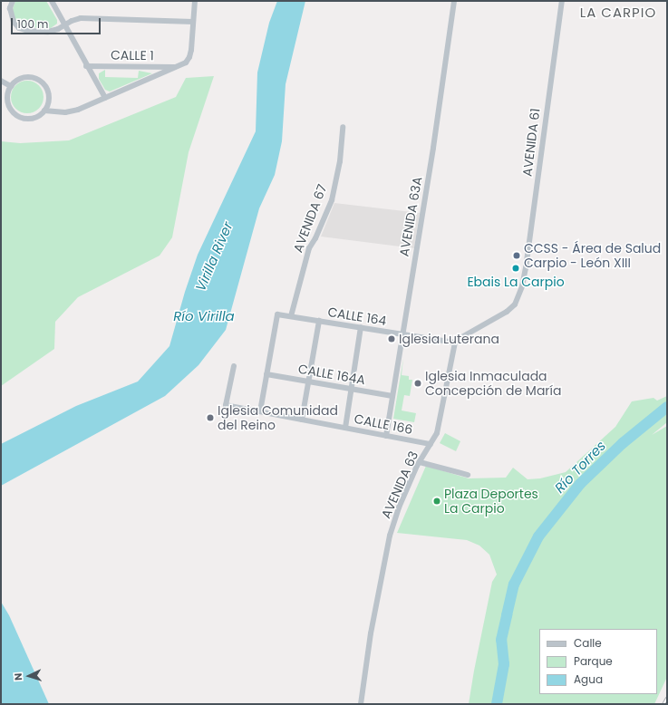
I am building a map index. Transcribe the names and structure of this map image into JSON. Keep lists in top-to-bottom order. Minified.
{"streets":{"street":["CALLE 1","AVENIDA 61","AVENIDA 63A","AVENIDA 67","CALLE 164","CALLE 164A","CALLE 166","AVENIDA 63"]},"crossings":[["AVENIDA 61","CALLE 164"],["AVENIDA 61","AVENIDA 63"],["AVENIDA 63A","CALLE 164"],["AVENIDA 63A","CALLE 164A"],["AVENIDA 63A","CALLE 166"],["AVENIDA 67","CALLE 164"],["CALLE 164","CALLE 164A"],["CALLE 164","AVENIDA 63"],["CALLE 166","AVENIDA 63"]],"districts":["LA CARPIO"],"water":["Virilla River","Río Virilla","Río Torres"],"places":["CCSS - Área de Salud Carpio - León XIII","Ebais La Carpio","Iglesia Luterana","Iglesia Inmaculada Concepción de María","Iglesia Comunidad del Reino","Plaza Deportes La Carpio"],"legend":["Calle","Parque","Agua"],"scale_bar":"100 m","north":"left"}
